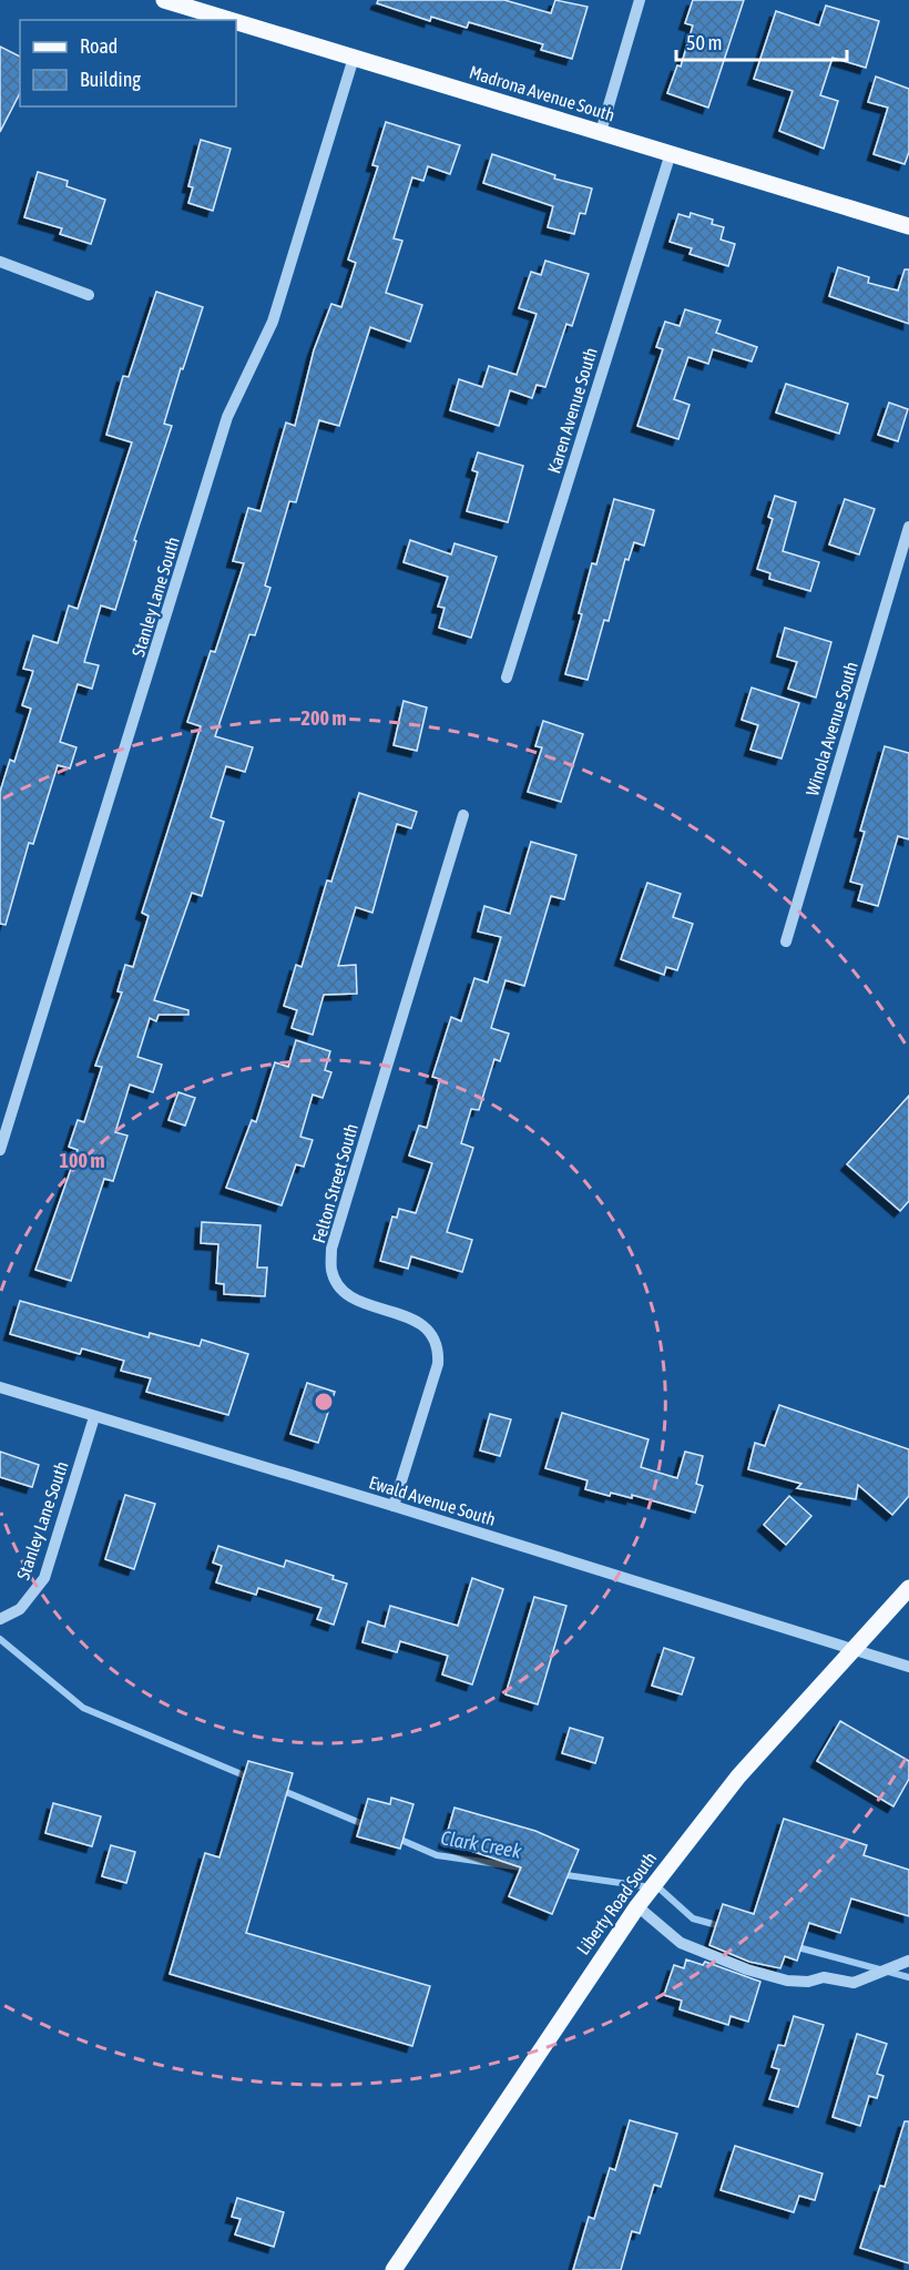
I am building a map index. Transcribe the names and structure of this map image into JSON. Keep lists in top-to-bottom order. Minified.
{"streets":{"main road":["Madrona Avenue South","Liberty Road South"],"street":["Karen Avenue South","Stanley Lane South","Winola Avenue South","Felton Street South","Ewald Avenue South"]},"crossings":[["Madrona Avenue South","Karen Avenue South"],["Madrona Avenue South","Stanley Lane South"],["Stanley Lane South","Ewald Avenue South"],["Felton Street South","Ewald Avenue South"],["Ewald Avenue South","Liberty Road South"]],"water":["Clark Creek"],"legend":["Road","Building"],"scale_bar":"50 m","rings":["200 m","100 m"]}
